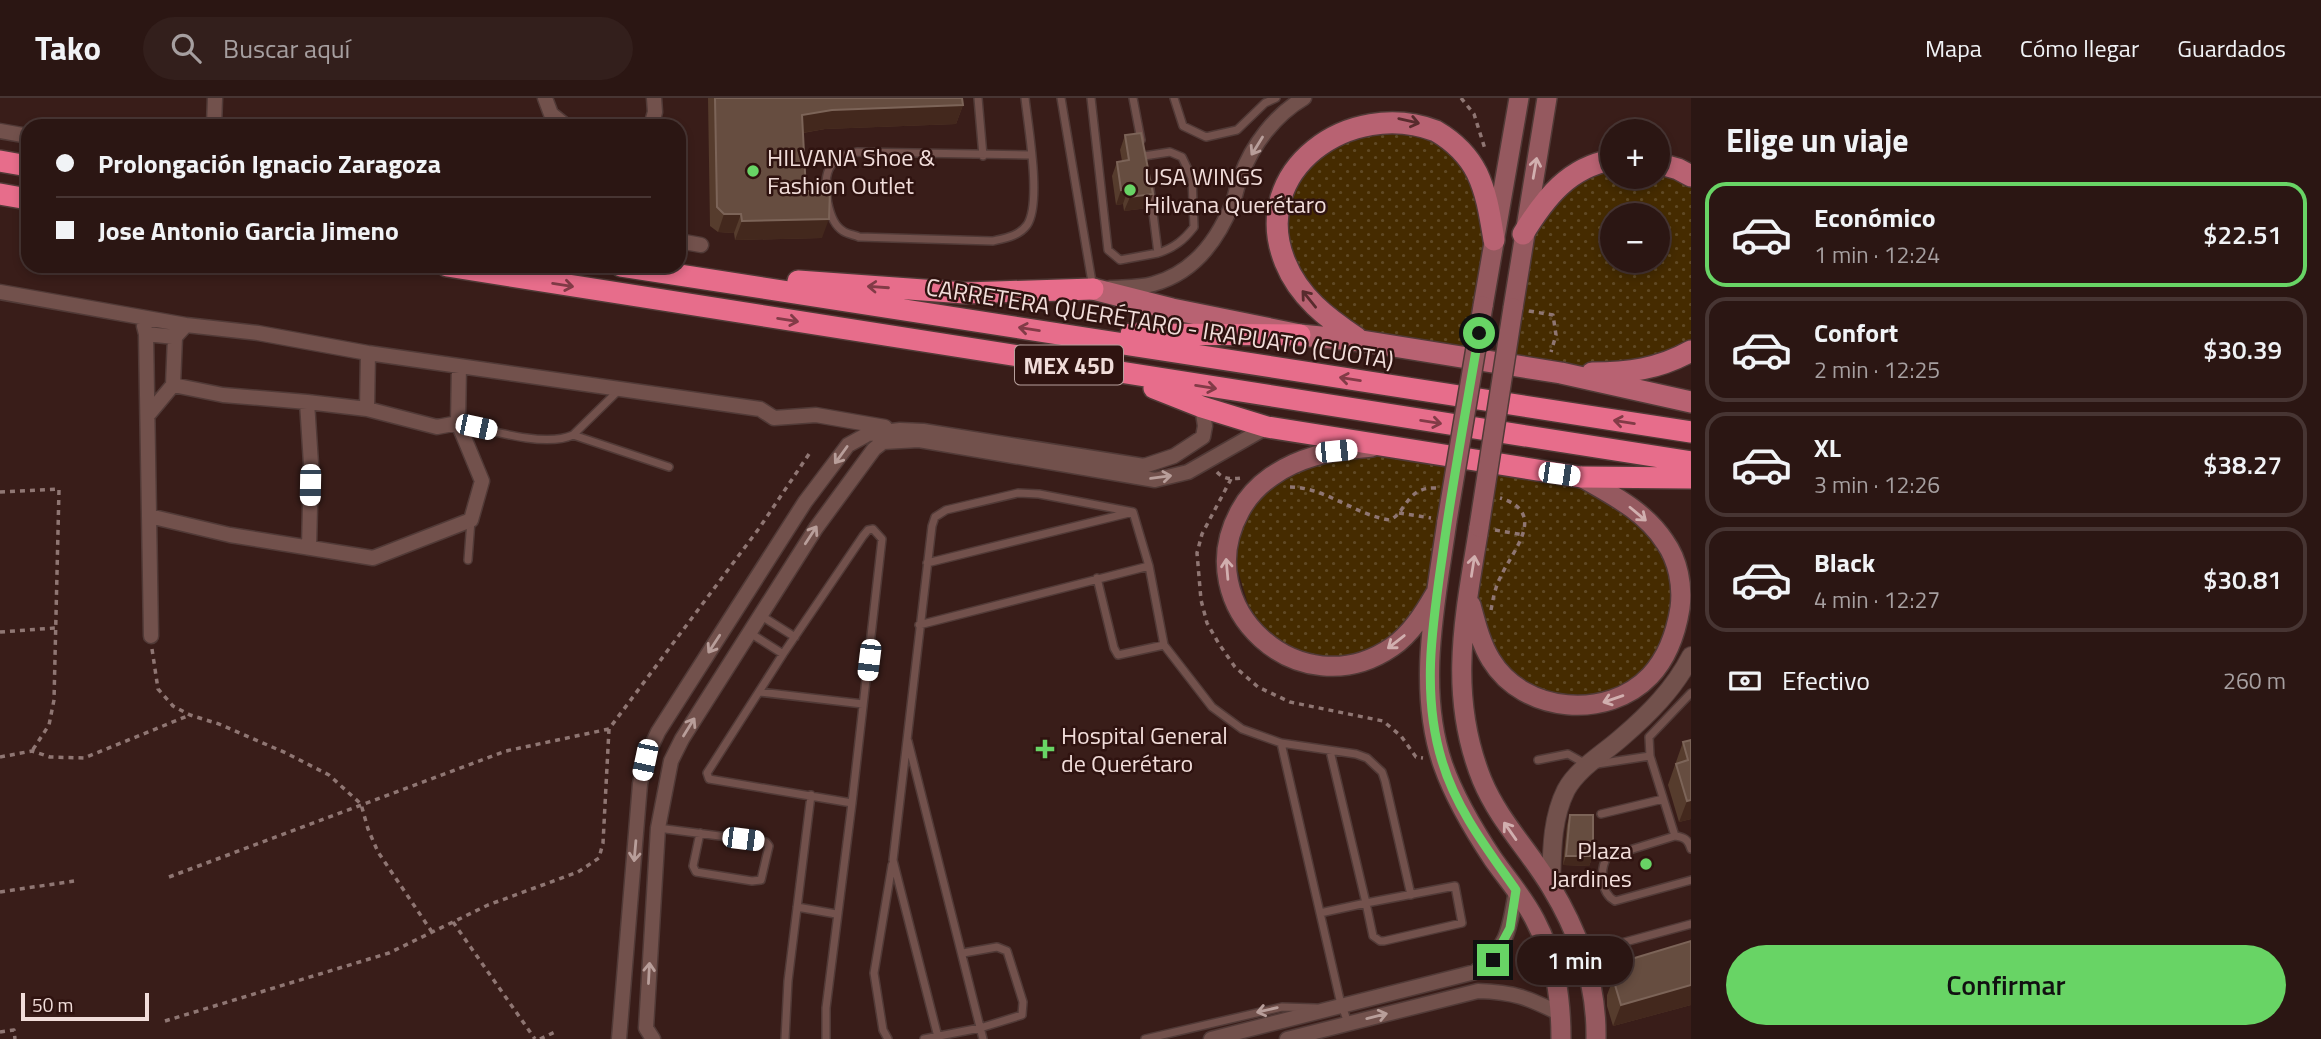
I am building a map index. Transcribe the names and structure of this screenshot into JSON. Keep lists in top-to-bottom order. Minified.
{"streets":{"highway":["CARRETERA QUERÉTARO - IRAPUATO (CUOTA)","MEX 45D"]},"places":{"other":["HILVANA Shoe & Fashion Outlet","USA WINGS Hilvana Querétaro","Plaza Jardines"],"health":["Hospital General de Querétaro"]},"scale_bar":"50 m","page":{"header":"Tako","search":"Buscar aquí","nav":["Mapa","Cómo llegar","Guardados"],"heading":"Elige un viaje","map_buttons":["+","−"],"banner":["Prolongación Ignacio Zaragoza","Jose Antonio Garcia Jimeno"],"list":[{"name":"Económico","note":"1 min · 12:24","value":"$22.51"},{"name":"Confort","note":"2 min · 12:25","value":"$30.39"},{"name":"XL","note":"3 min · 12:26","value":"$38.27"},{"name":"Black","note":"4 min · 12:27","value":"$30.81"}],"pay":["Efectivo","260 m"],"buttons":"Confirmar","bubble":"1 min","scale":"50 m"}}
